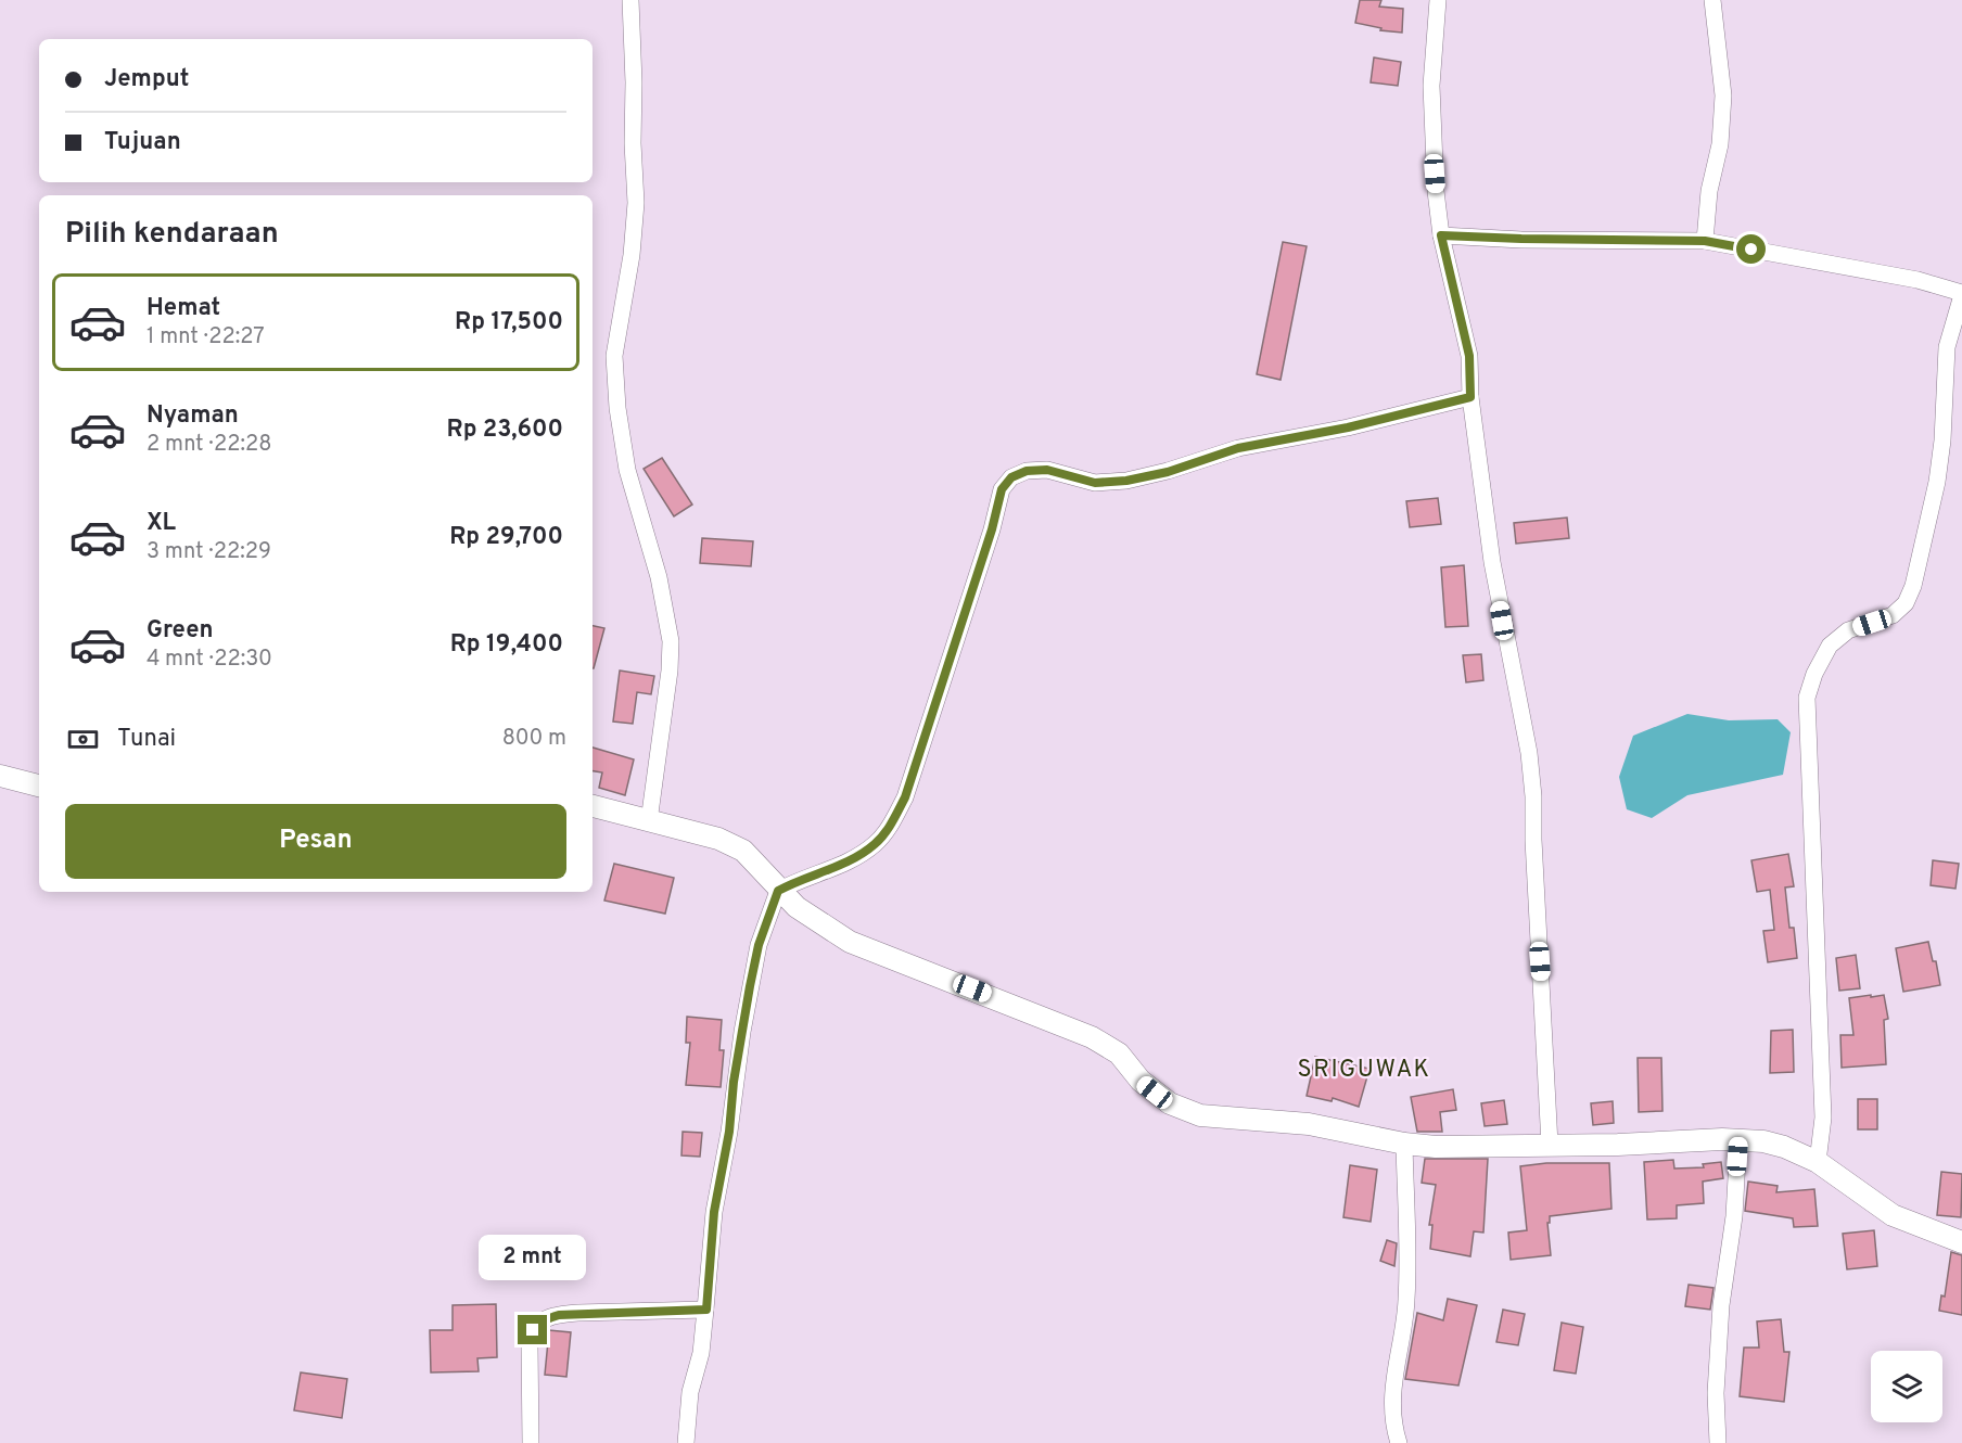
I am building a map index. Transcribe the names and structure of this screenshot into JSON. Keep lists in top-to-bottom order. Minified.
{"districts":["SRIGUWAK"],"page":{"banner":["Jemput","Tujuan"],"heading":"Pilih kendaraan","list":[{"name":"Hemat","note":"1 mnt · 22:27","value":"Rp 17,500"},{"name":"Nyaman","note":"2 mnt · 22:28","value":"Rp 23,600"},{"name":"XL","note":"3 mnt · 22:29","value":"Rp 29,700"},{"name":"Green","note":"4 mnt · 22:30","value":"Rp 19,400"}],"pay":["Tunai","800 m"],"buttons":"Pesan","bubble":"2 mnt"}}
